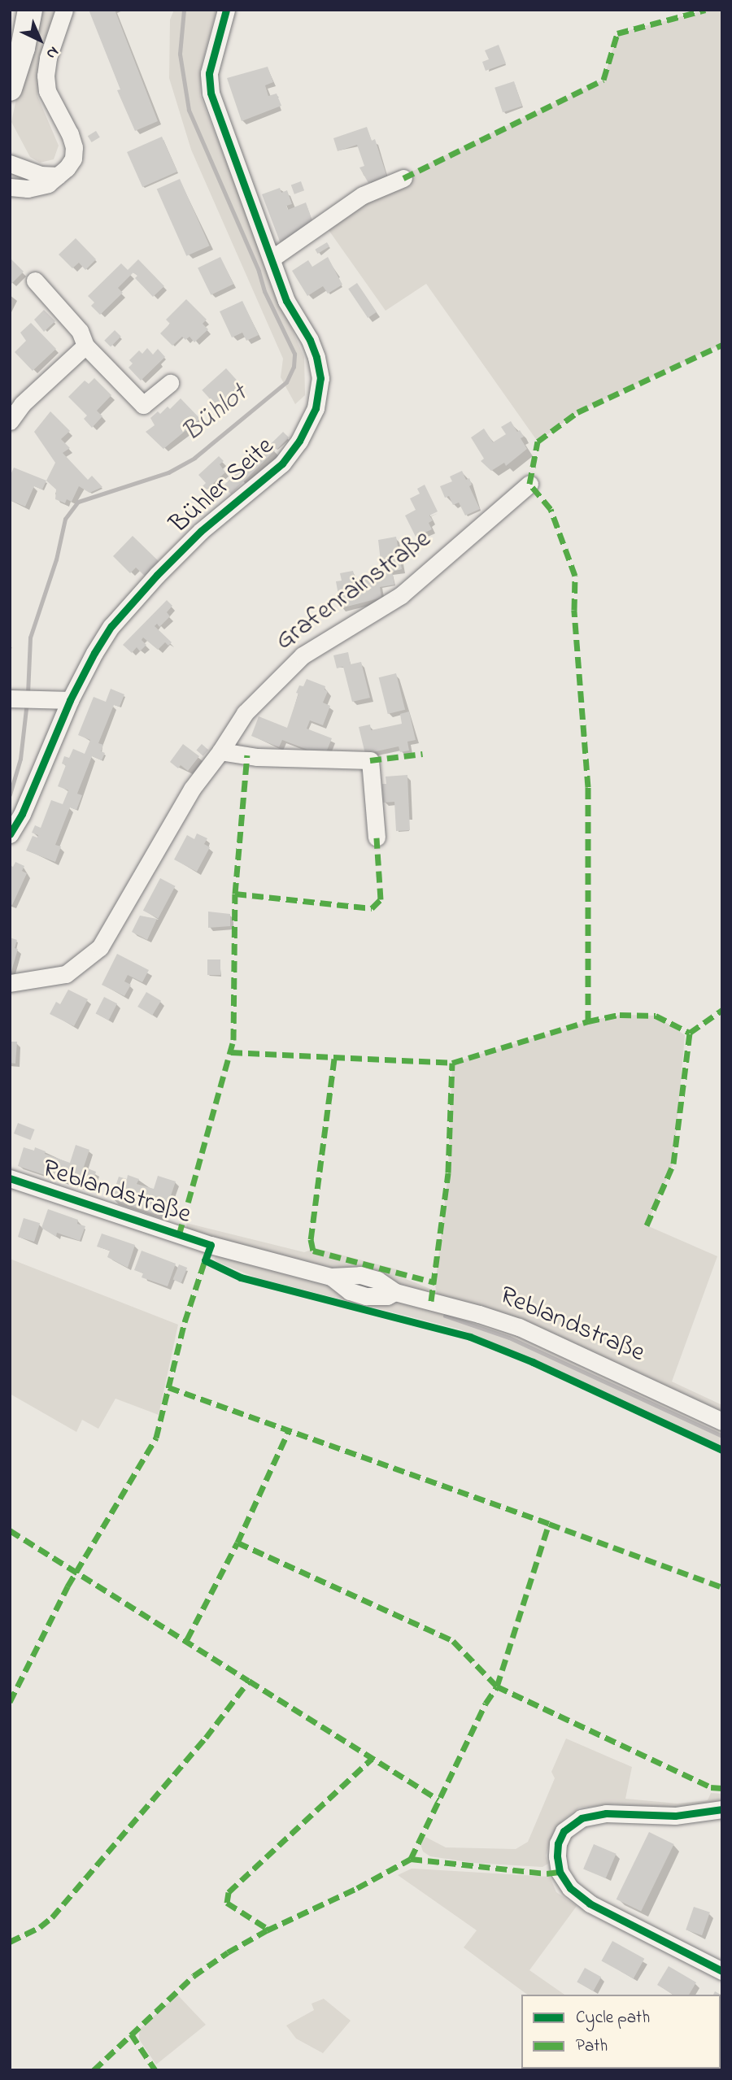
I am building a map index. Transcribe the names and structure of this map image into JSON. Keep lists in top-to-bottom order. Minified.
{"streets":{"street":["Bühler Seite","Grafenrainstraße","Reblandstraße"]},"water":["Bühlot"],"legend":["Cycle path","Path"],"north":"bottom right"}
